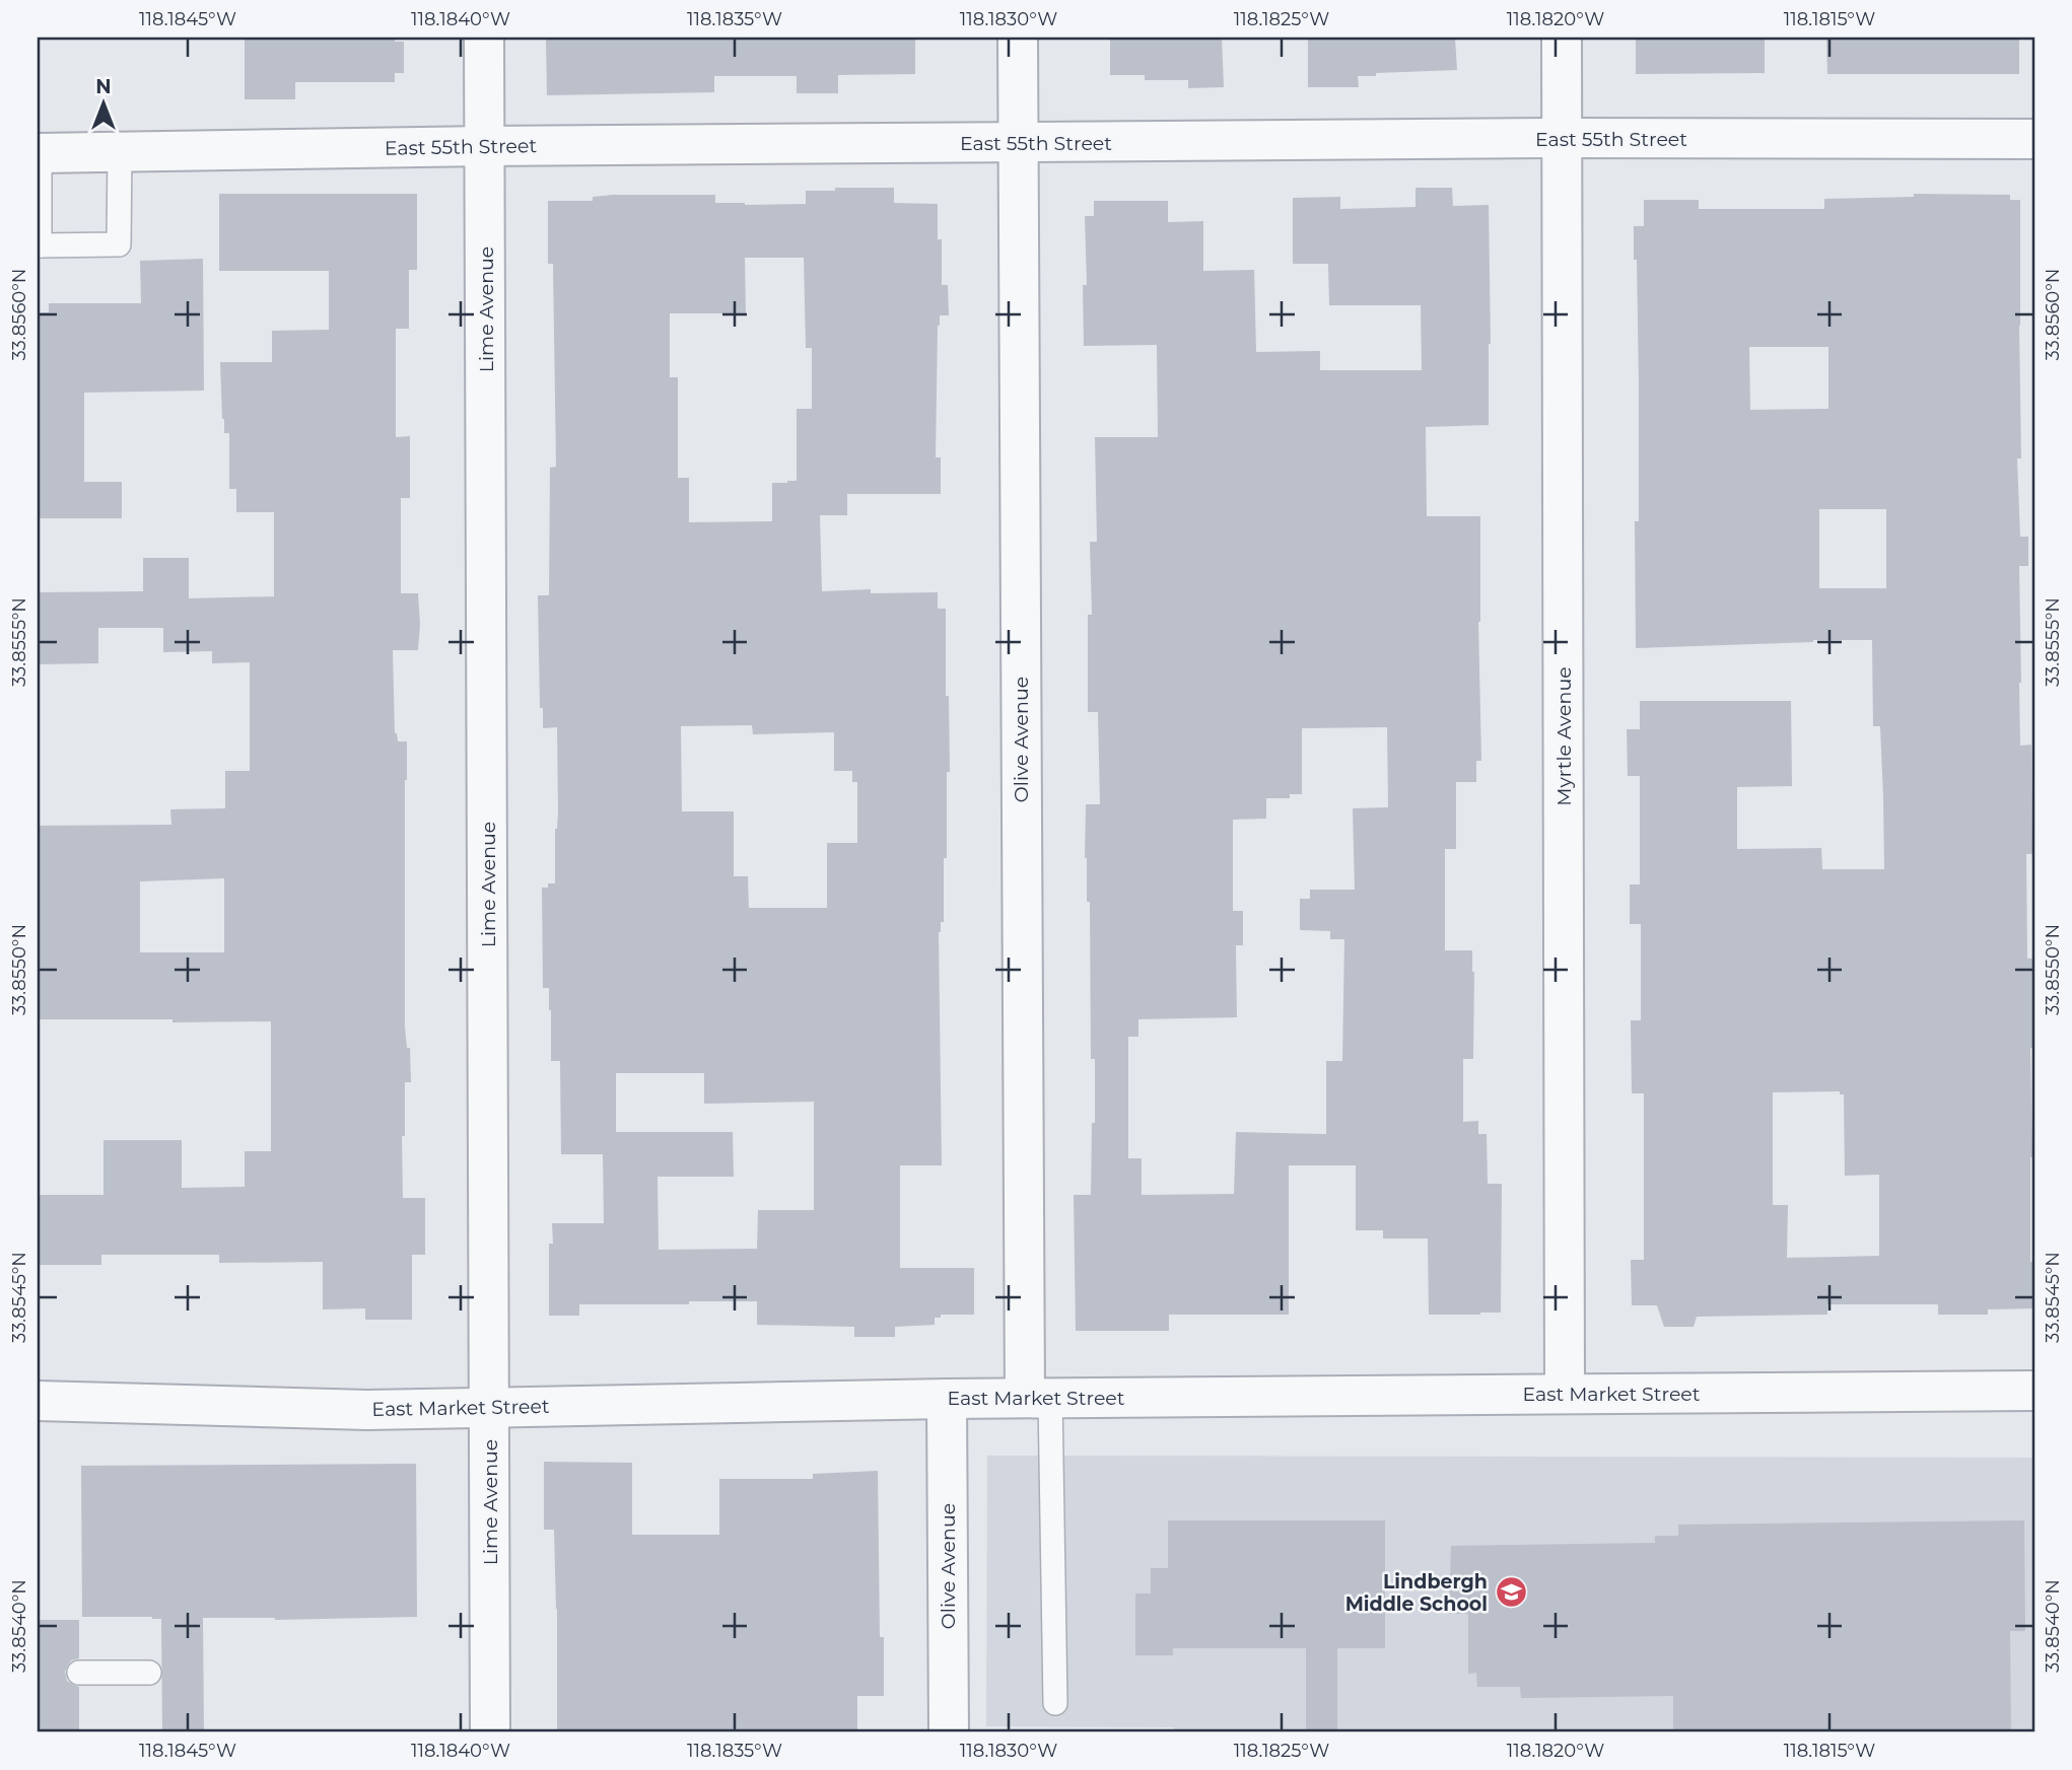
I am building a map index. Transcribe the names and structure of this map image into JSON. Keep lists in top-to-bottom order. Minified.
{"streets":{"street":["East 55th Street","Lime Avenue","Myrtle Avenue","Olive Avenue","East Market Street"]},"crossings":[["East 55th Street","Lime Avenue"],["East 55th Street","Myrtle Avenue"],["East 55th Street","Olive Avenue"],["Lime Avenue","East Market Street"],["Myrtle Avenue","East Market Street"],["Olive Avenue","East Market Street"]],"places":{"school or university":["Lindbergh Middle School"]},"north":"top","coordinates":["118.1845°W","118.1840°W","118.1835°W","118.1830°W","118.1825°W","118.1820°W","118.1815°W","33.8560°N","33.8555°N","33.8550°N","33.8545°N","33.8540°N"]}
